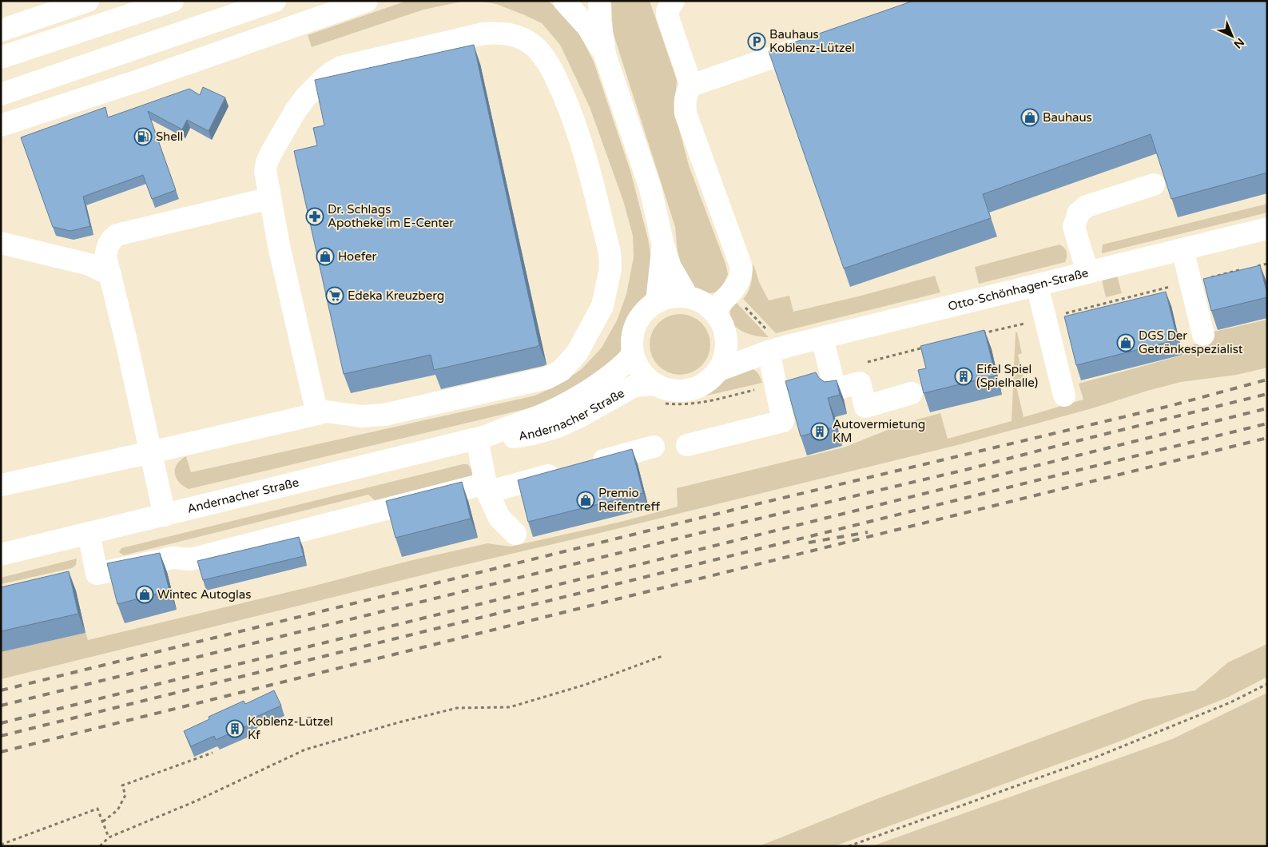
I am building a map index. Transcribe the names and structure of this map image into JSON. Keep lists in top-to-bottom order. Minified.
{"streets":{"main road":["Otto-Schönhagen-Straße","Andernacher Straße"]},"crossings":[["Otto-Schönhagen-Straße","Andernacher Straße"]],"places":{"parking":["Bauhaus Koblenz-Lützel"],"shop":["Bauhaus","Hoefer","DGS Der Getränkespezialist","Premio Reifentreff","Wintec Autoglas"],"fuel station":["Shell"],"pharmacy":["Dr. Schlags Apotheke im E-Center"],"supermarket":["Edeka Kreuzberg"],"building":["Eifel Spiel (Spielhalle)","Autovermietung KM","Koblenz-Lützel Kf"]},"north":"bottom right"}
